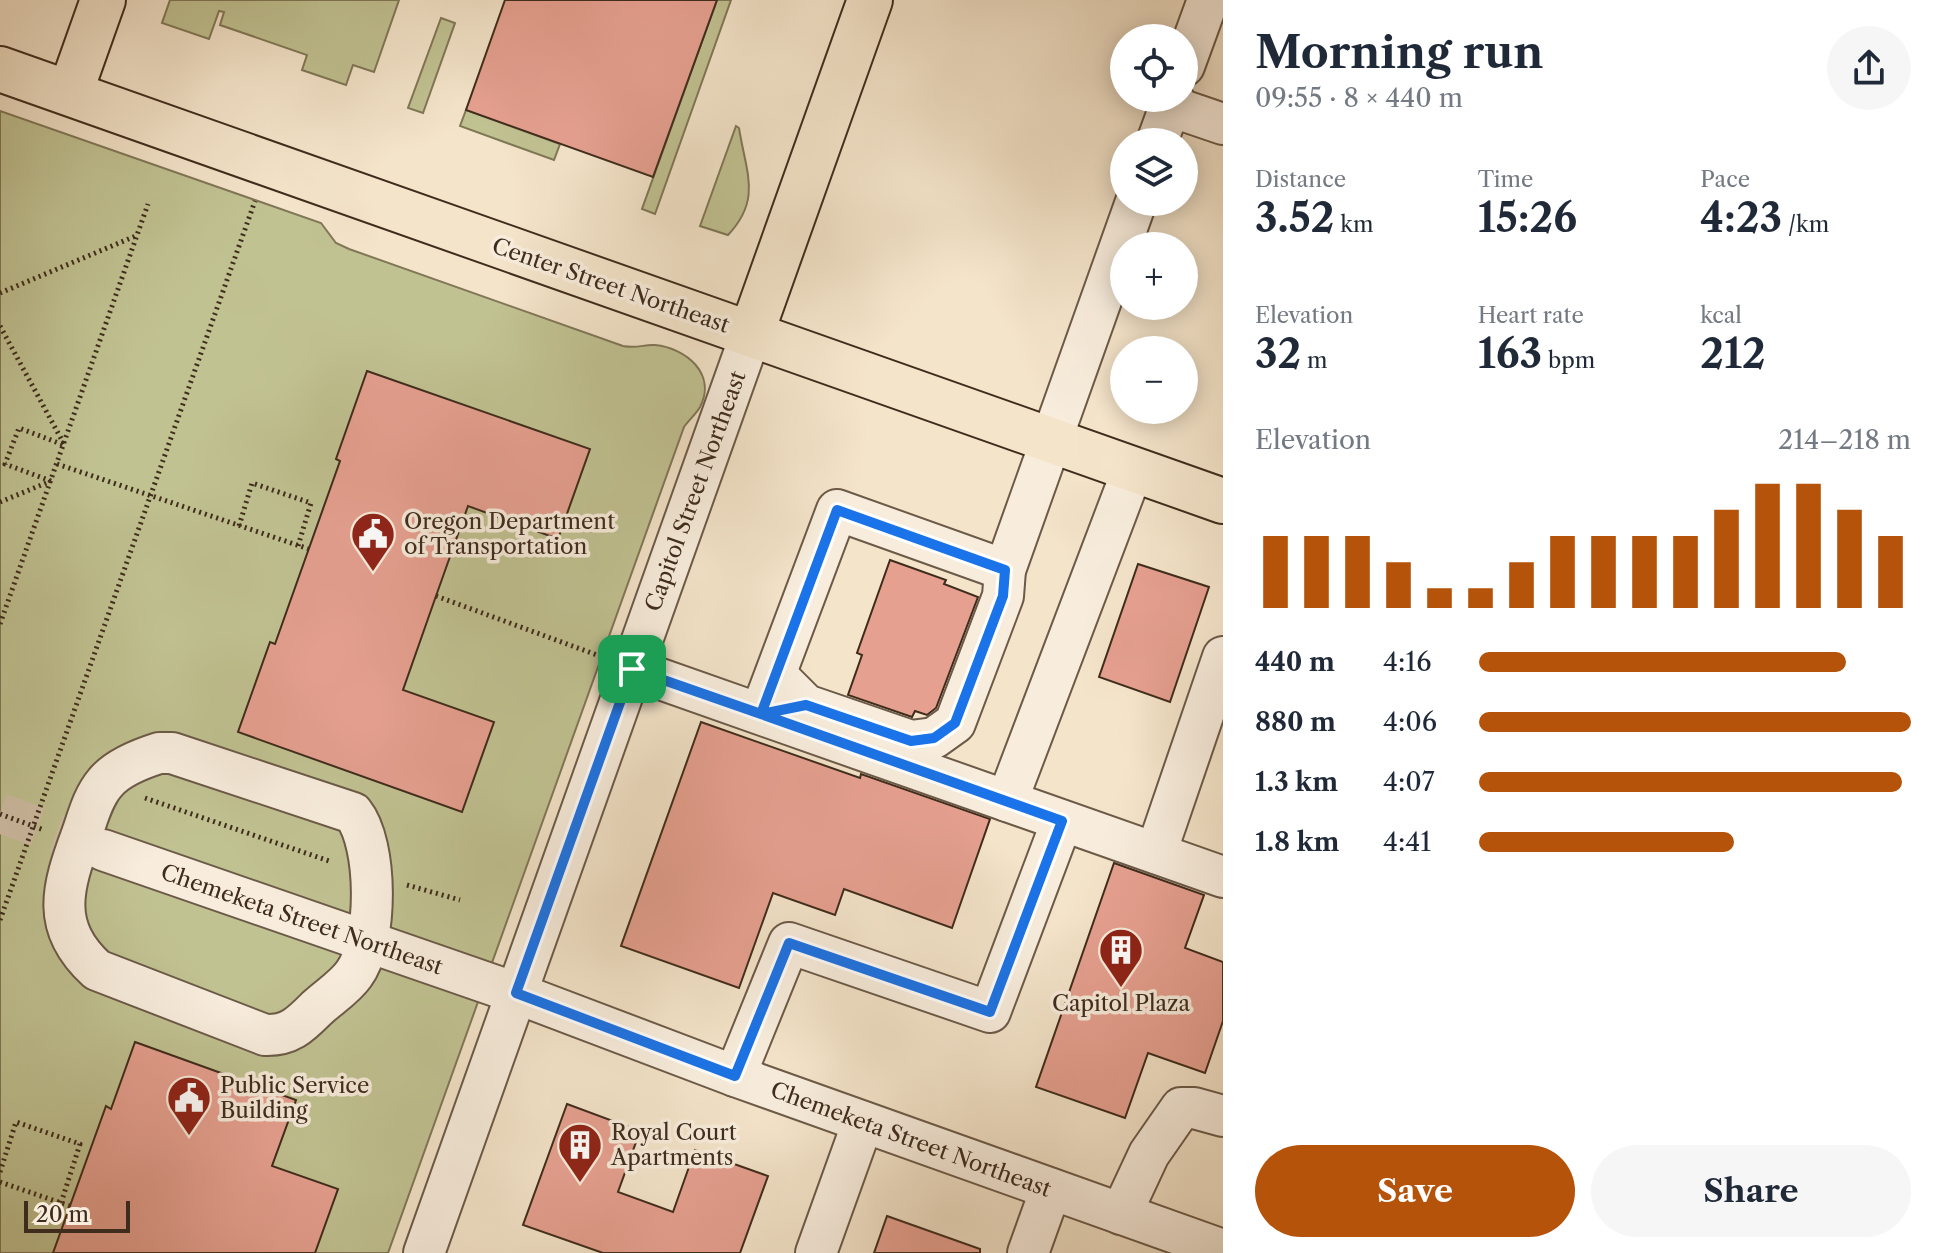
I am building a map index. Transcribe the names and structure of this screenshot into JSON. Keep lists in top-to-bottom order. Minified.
{"streets":{"main road":["Center Street Northeast","Capitol Street Northeast"],"street":["Chemeketa Street Northeast"]},"crossings":[["Center Street Northeast","Capitol Street Northeast"],["Capitol Street Northeast","Chemeketa Street Northeast"]],"places":{"public building":["Oregon Department of Transportation","Public Service Building"],"building":["Capitol Plaza","Royal Court Apartments"]},"scale_bar":"20 m","page":{"heading":["Morning run","09:55 · 8 × 440 m"],"map_buttons":["+","−"],"stats":[["Distance","3.52 km"],["Time","15:26"],["Pace","4:23 /km"],["Elevation","32 m"],["Heart rate","163 bpm"],["kcal","212"]],"chart":["Elevation","214–218 m"],"list":[{"name":"440 m","note":"4:16"},{"name":"880 m","note":"4:06"},{"name":"1.3 km","note":"4:07"},{"name":"1.8 km","note":"4:41"}],"buttons":["Save","Share"],"scale":"20 m"}}
